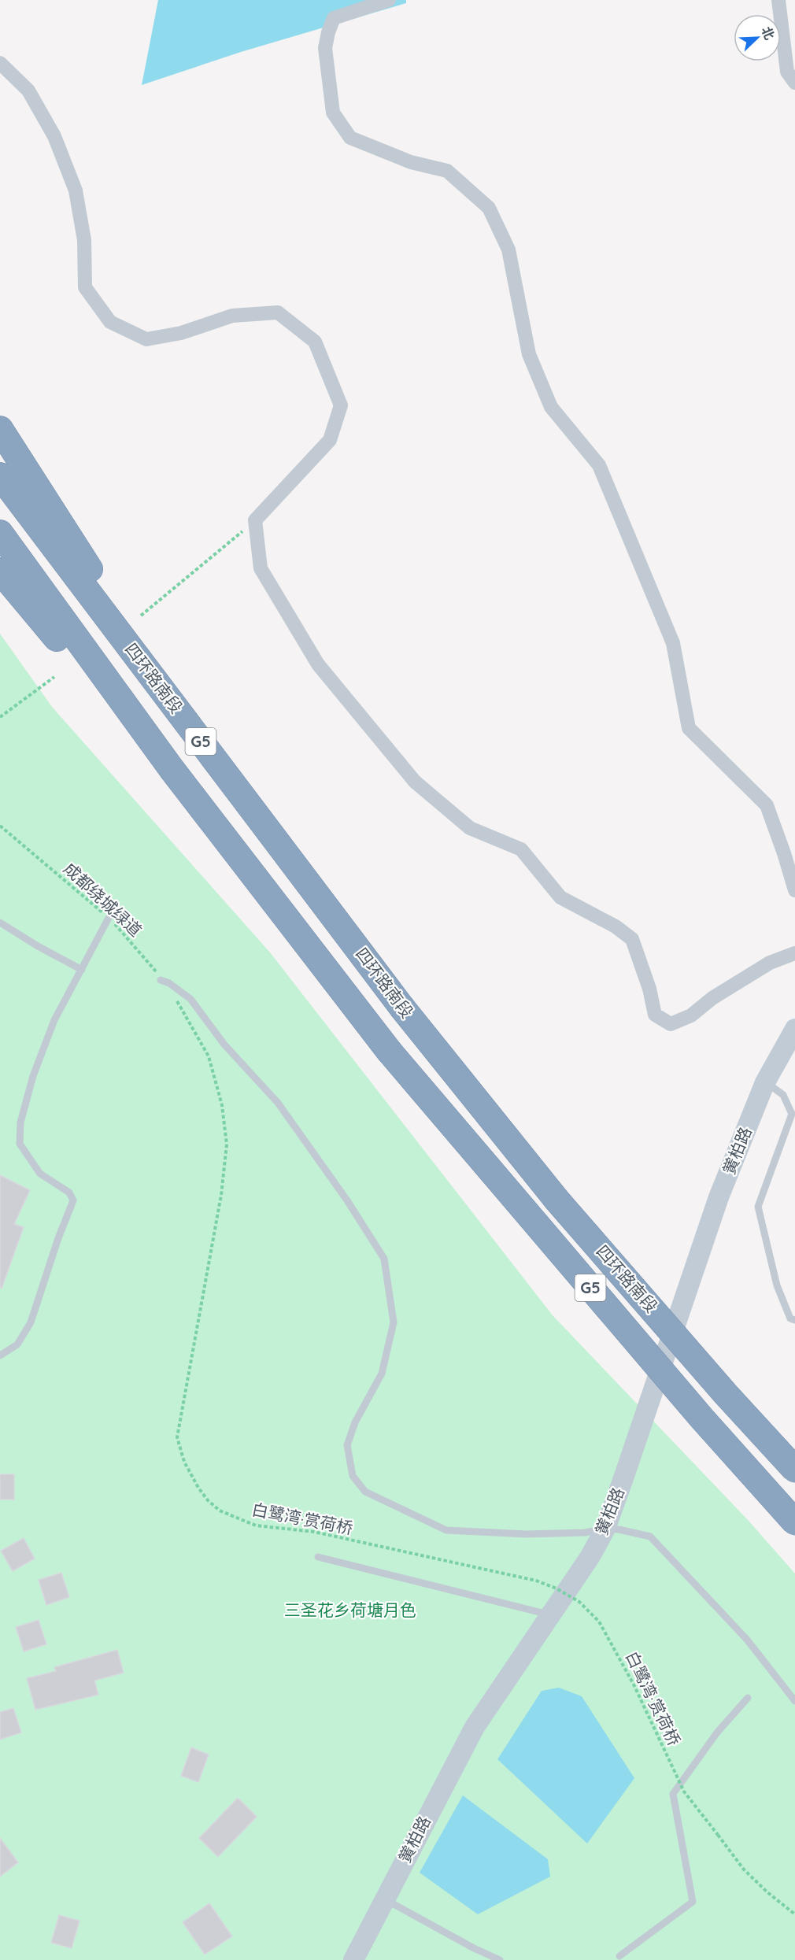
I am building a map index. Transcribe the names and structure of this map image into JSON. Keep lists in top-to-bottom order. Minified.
{"streets":{"highway":["四环路南段","G5"],"street":["黉柏路"],"path":["成都绕城绿道","白鹭湾·赏荷桥"]},"crossings":[["成都绕城绿道","白鹭湾·赏荷桥"]],"parks":["三圣花乡荷塘月色"],"north":"top right"}
